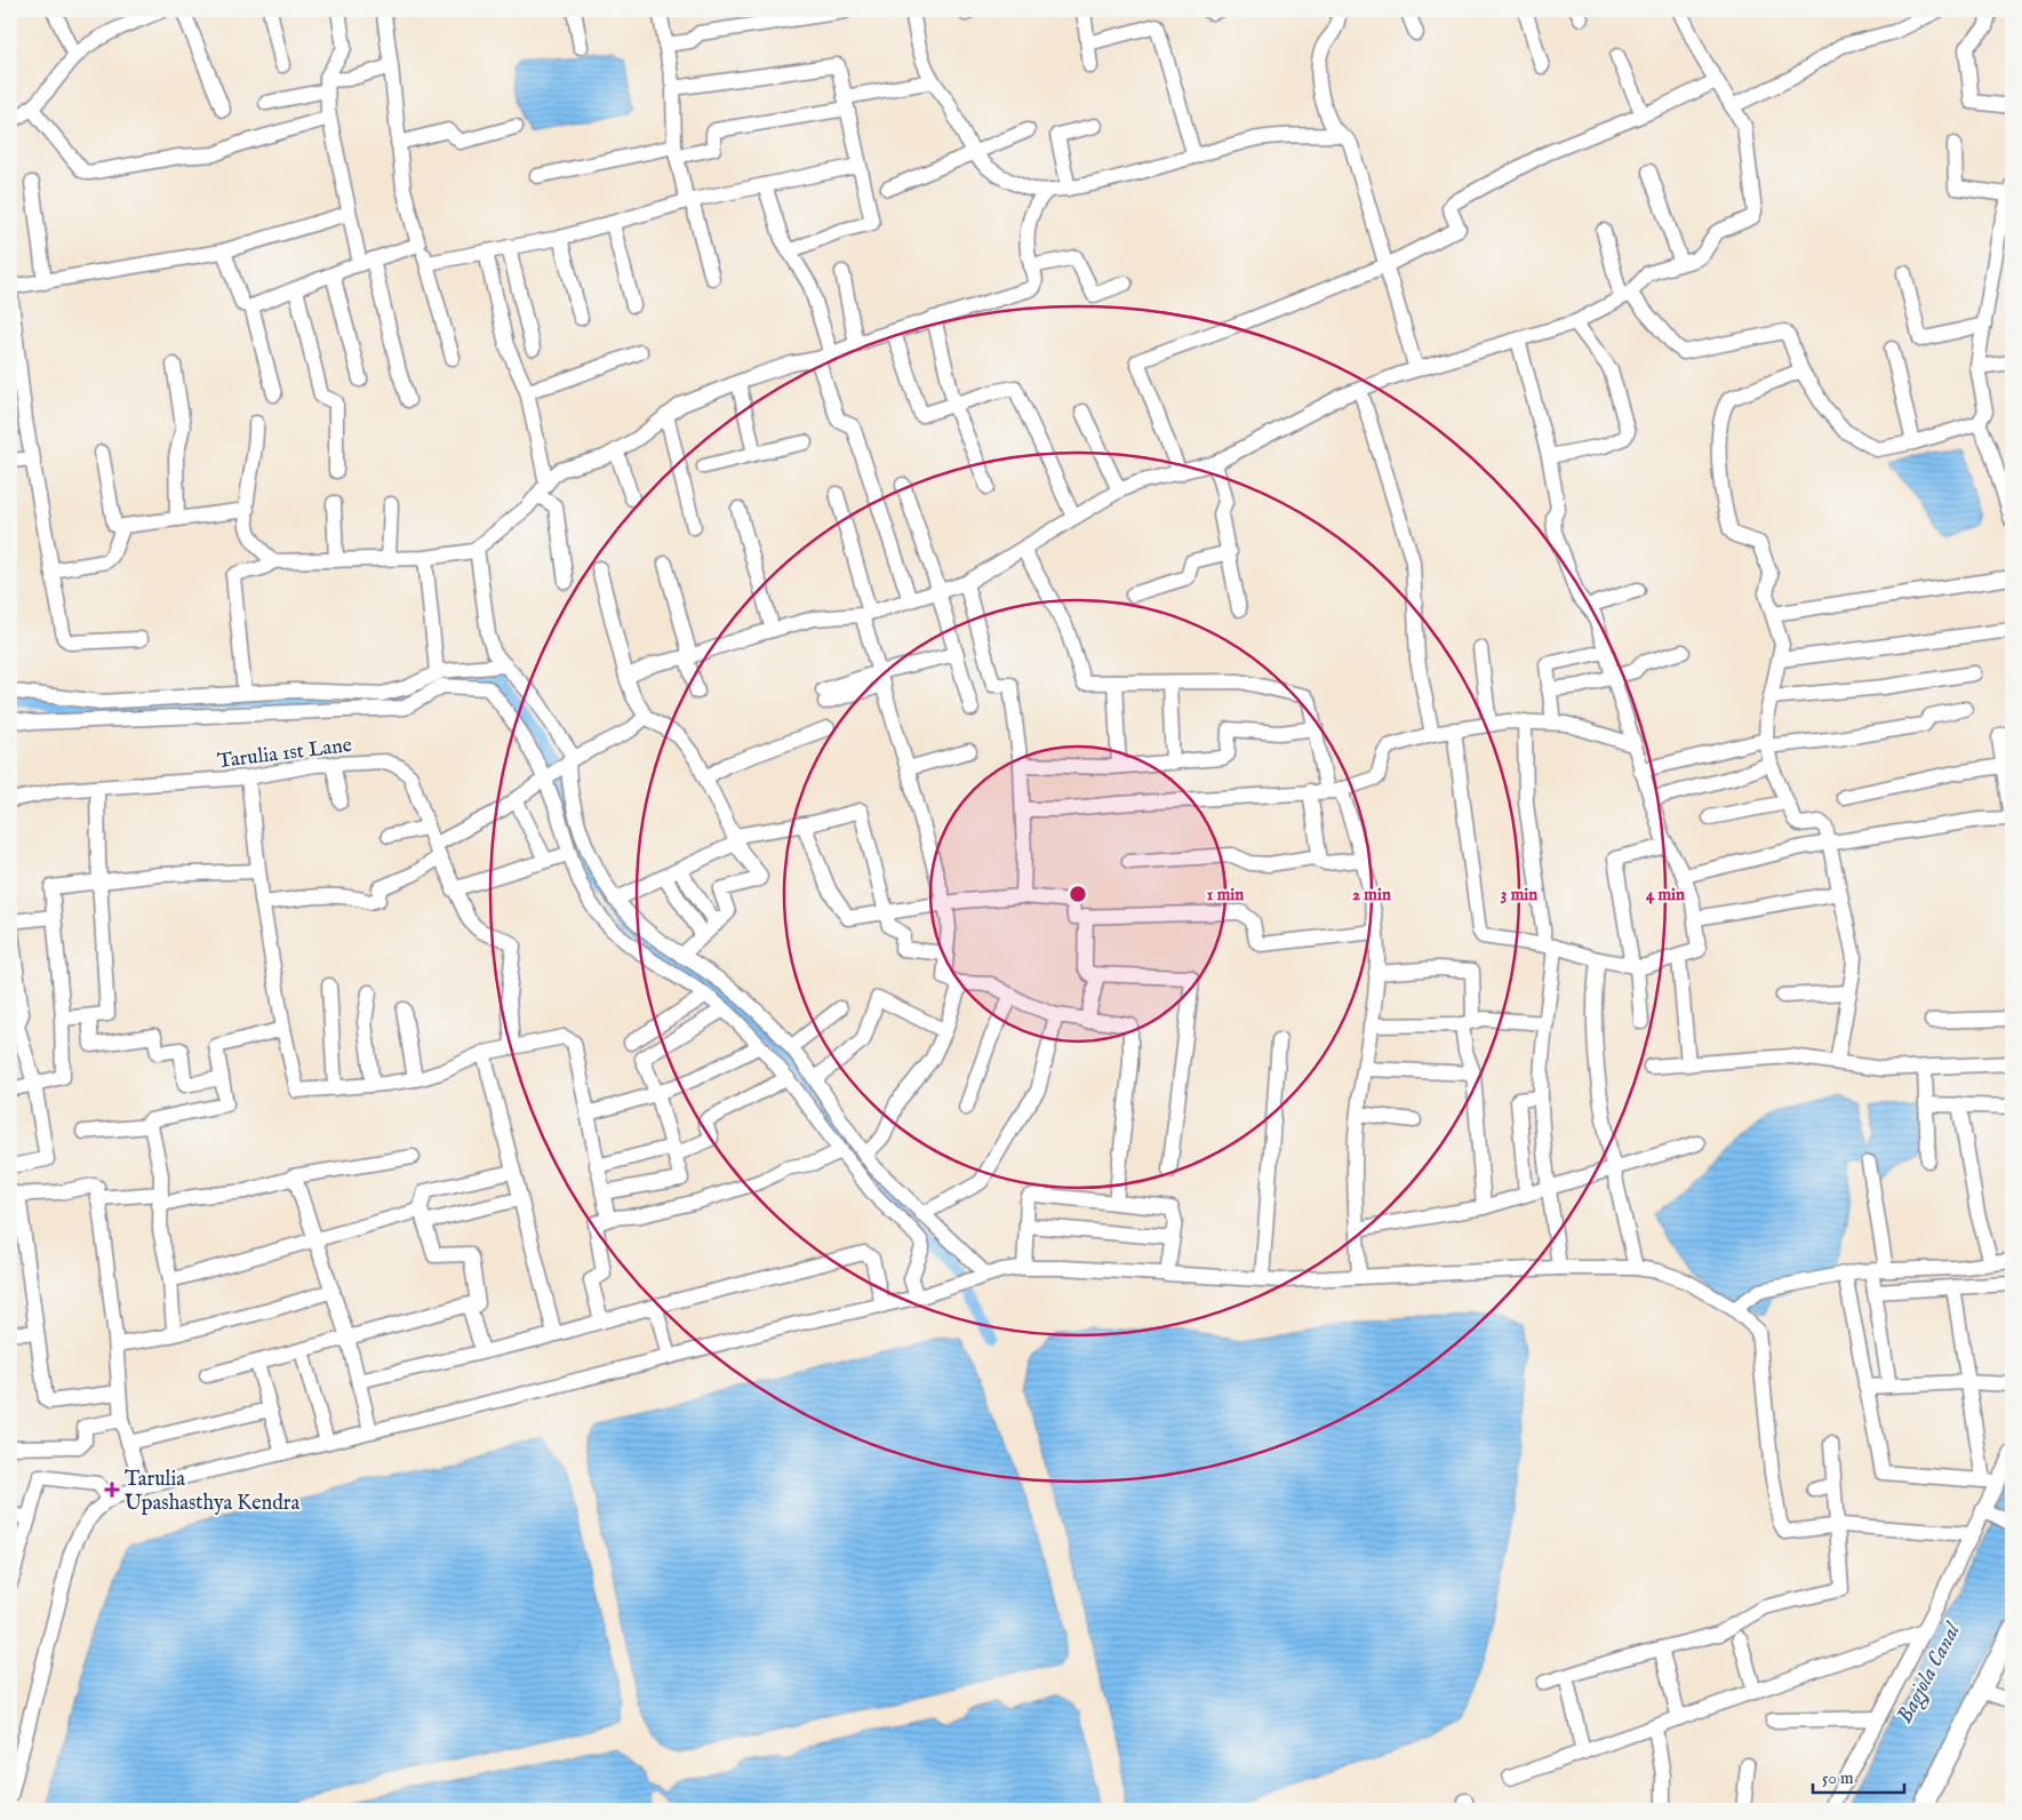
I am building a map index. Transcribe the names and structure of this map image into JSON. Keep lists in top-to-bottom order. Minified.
{"streets":{"street":["Tarulia 1st Lane"]},"water":["Bagjola Canal"],"places":{"health":["Tarulia Upashasthya Kendra"]},"scale_bar":"50 m","rings":["1 min","2 min","3 min","4 min"]}
